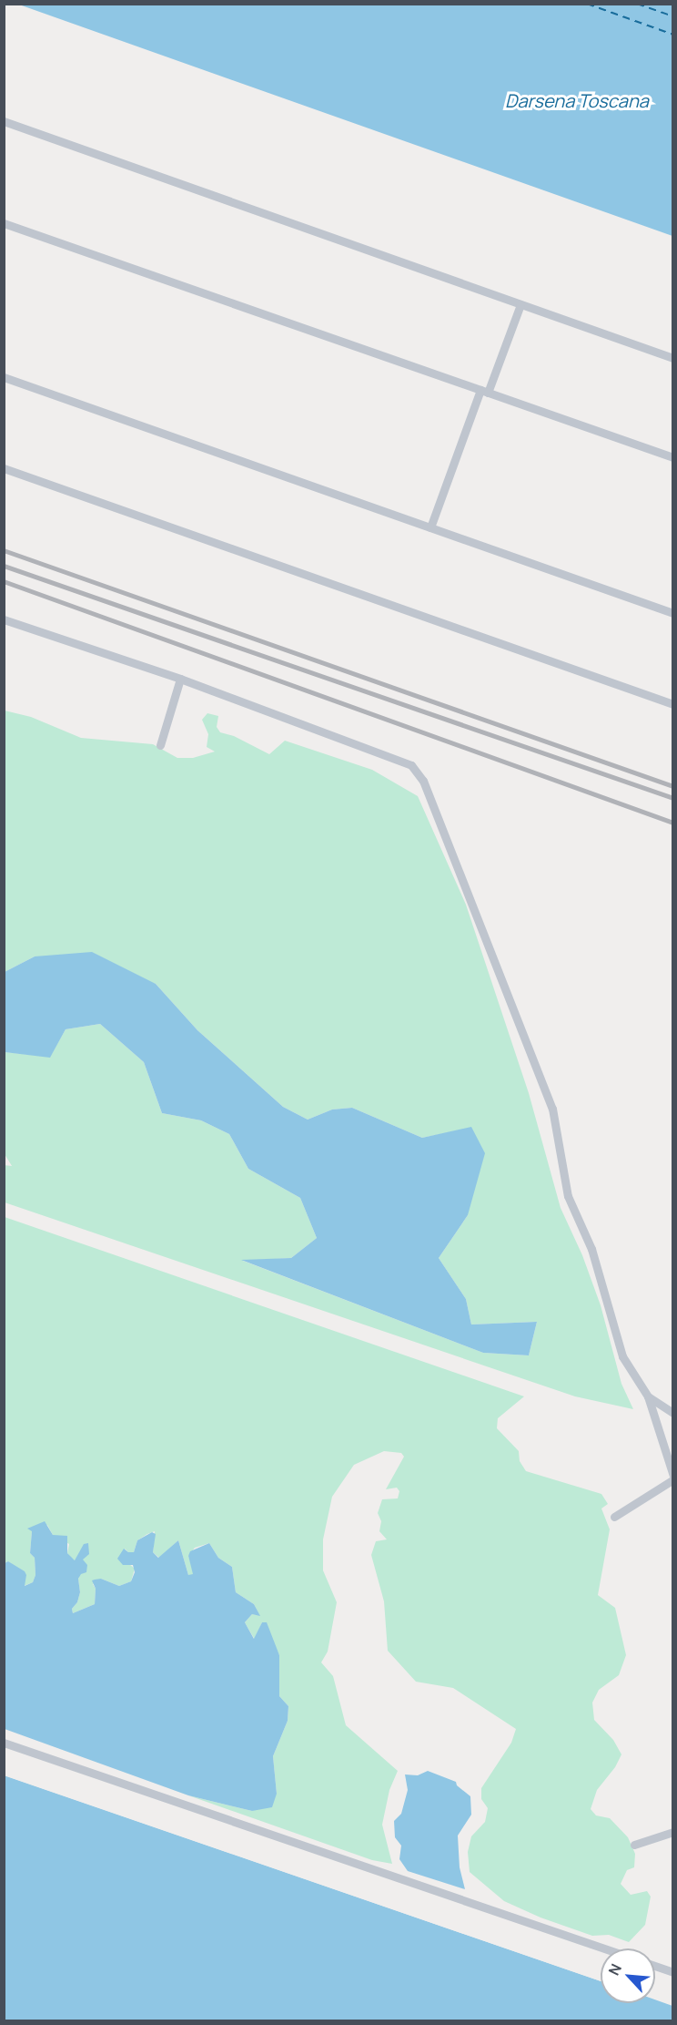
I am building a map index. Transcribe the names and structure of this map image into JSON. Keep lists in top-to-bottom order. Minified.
{"water":["Darsena Toscana"],"north":"top left"}
